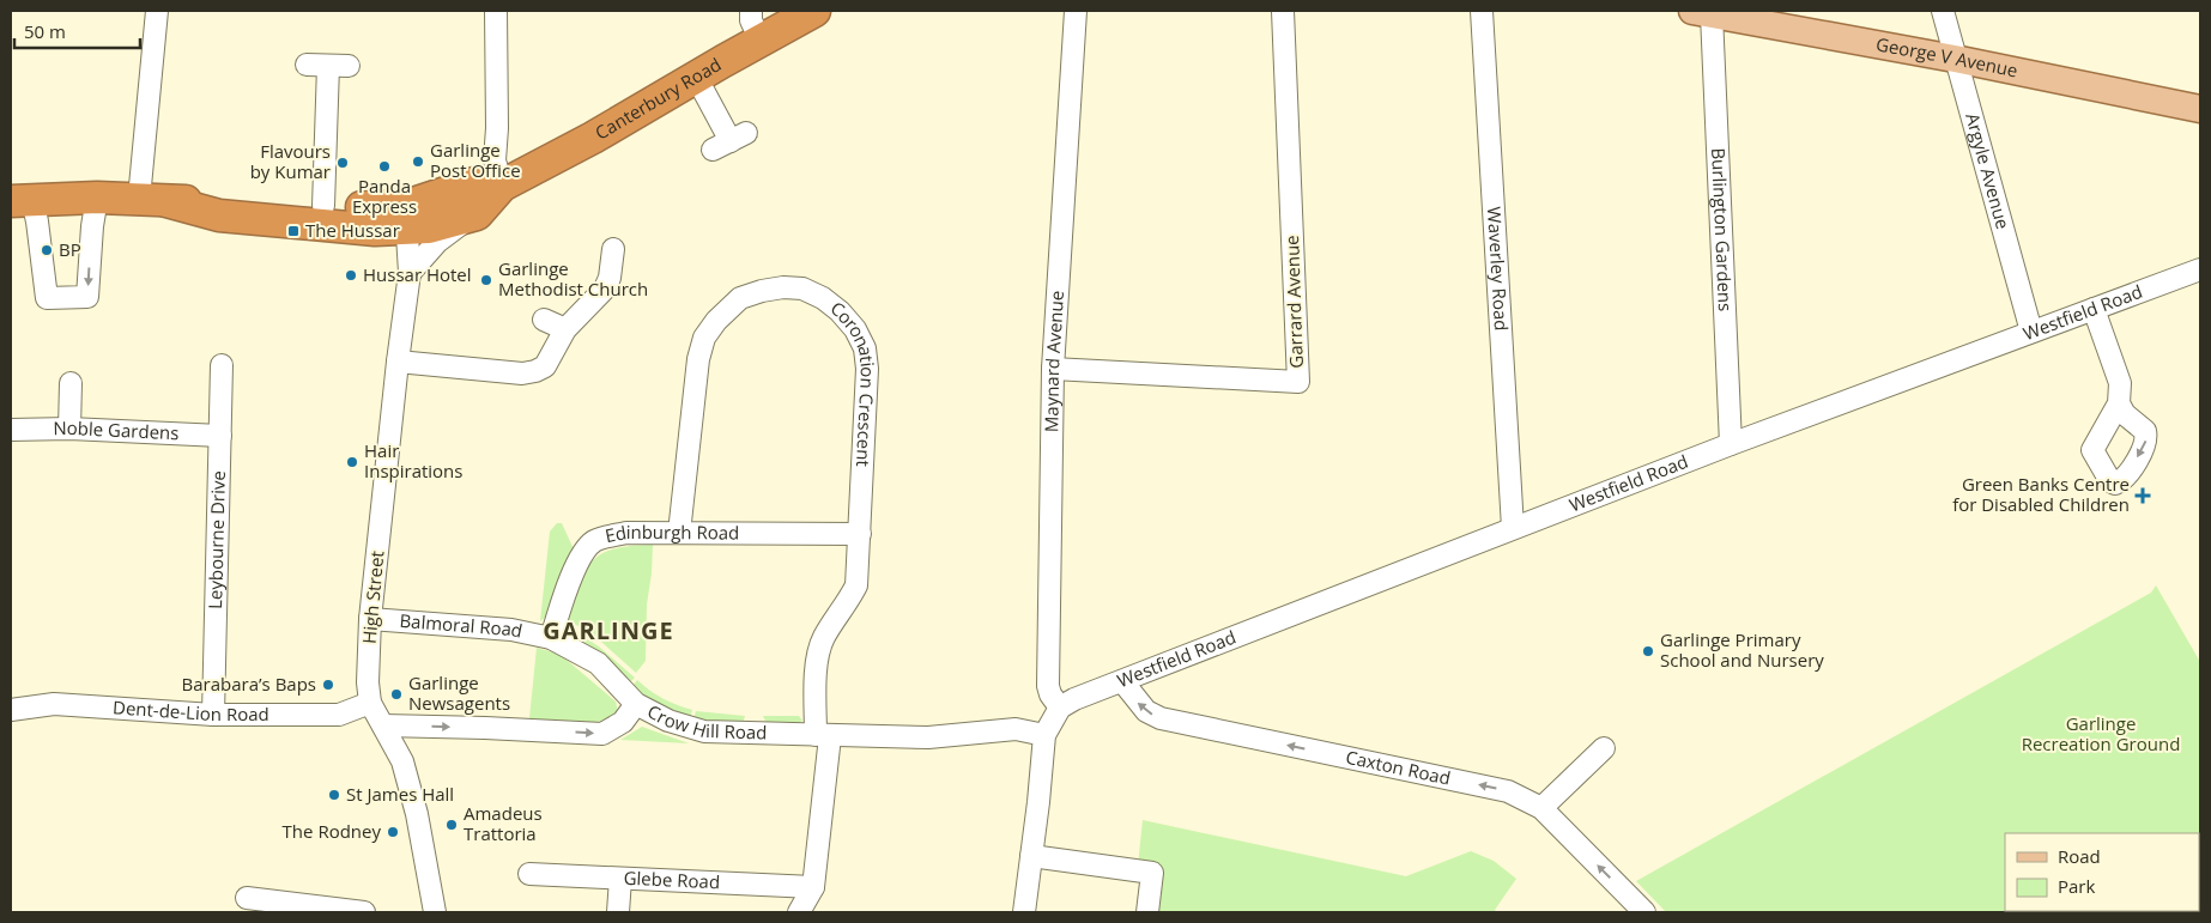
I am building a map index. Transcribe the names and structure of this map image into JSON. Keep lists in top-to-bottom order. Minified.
{"streets":{"highway":["Canterbury Road"],"main road":["George V Avenue"],"street":["Argyle Avenue","Burlington Gardens","Waverley Road","Garrard Avenue","Westfield Road","Maynard Avenue","Coronation Crescent","Noble Gardens","Edinburgh Road","Leybourne Drive","High Street","Balmoral Road","Dent-de-Lion Road","Crow Hill Road","Caxton Road","Glebe Road"]},"crossings":[["George V Avenue","Argyle Avenue"],["George V Avenue","Burlington Gardens"],["Argyle Avenue","Westfield Road"],["Burlington Gardens","Westfield Road"],["Waverley Road","Westfield Road"],["Garrard Avenue","Maynard Avenue"],["Westfield Road","Maynard Avenue"],["Westfield Road","Caxton Road"],["Coronation Crescent","Edinburgh Road"],["Coronation Crescent","Crow Hill Road"],["Coronation Crescent","Glebe Road"],["Noble Gardens","Leybourne Drive"],["Edinburgh Road","Balmoral Road"],["Leybourne Drive","Dent-de-Lion Road"],["High Street","Balmoral Road"],["High Street","Dent-de-Lion Road"],["High Street","Crow Hill Road"],["Balmoral Road","Crow Hill Road"]],"one_way":["Crow Hill Road","Caxton Road"],"districts":["GARLINGE"],"parks":["Garlinge Recreation Ground"],"places":{"other":["Garlinge Post Office","Flavours by Kumar","Panda Express","BP","Hussar Hotel","Garlinge Methodist Church","Hair Inspirations","Garlinge Primary School and Nursery","Barabara’s Baps","Garlinge Newsagents","St James Hall","Amadeus Trattoria","The Rodney"],"transit":["The Hussar"],"health":["Green Banks Centre for Disabled Children"]},"legend":["Road","Park"],"scale_bar":"50 m"}
